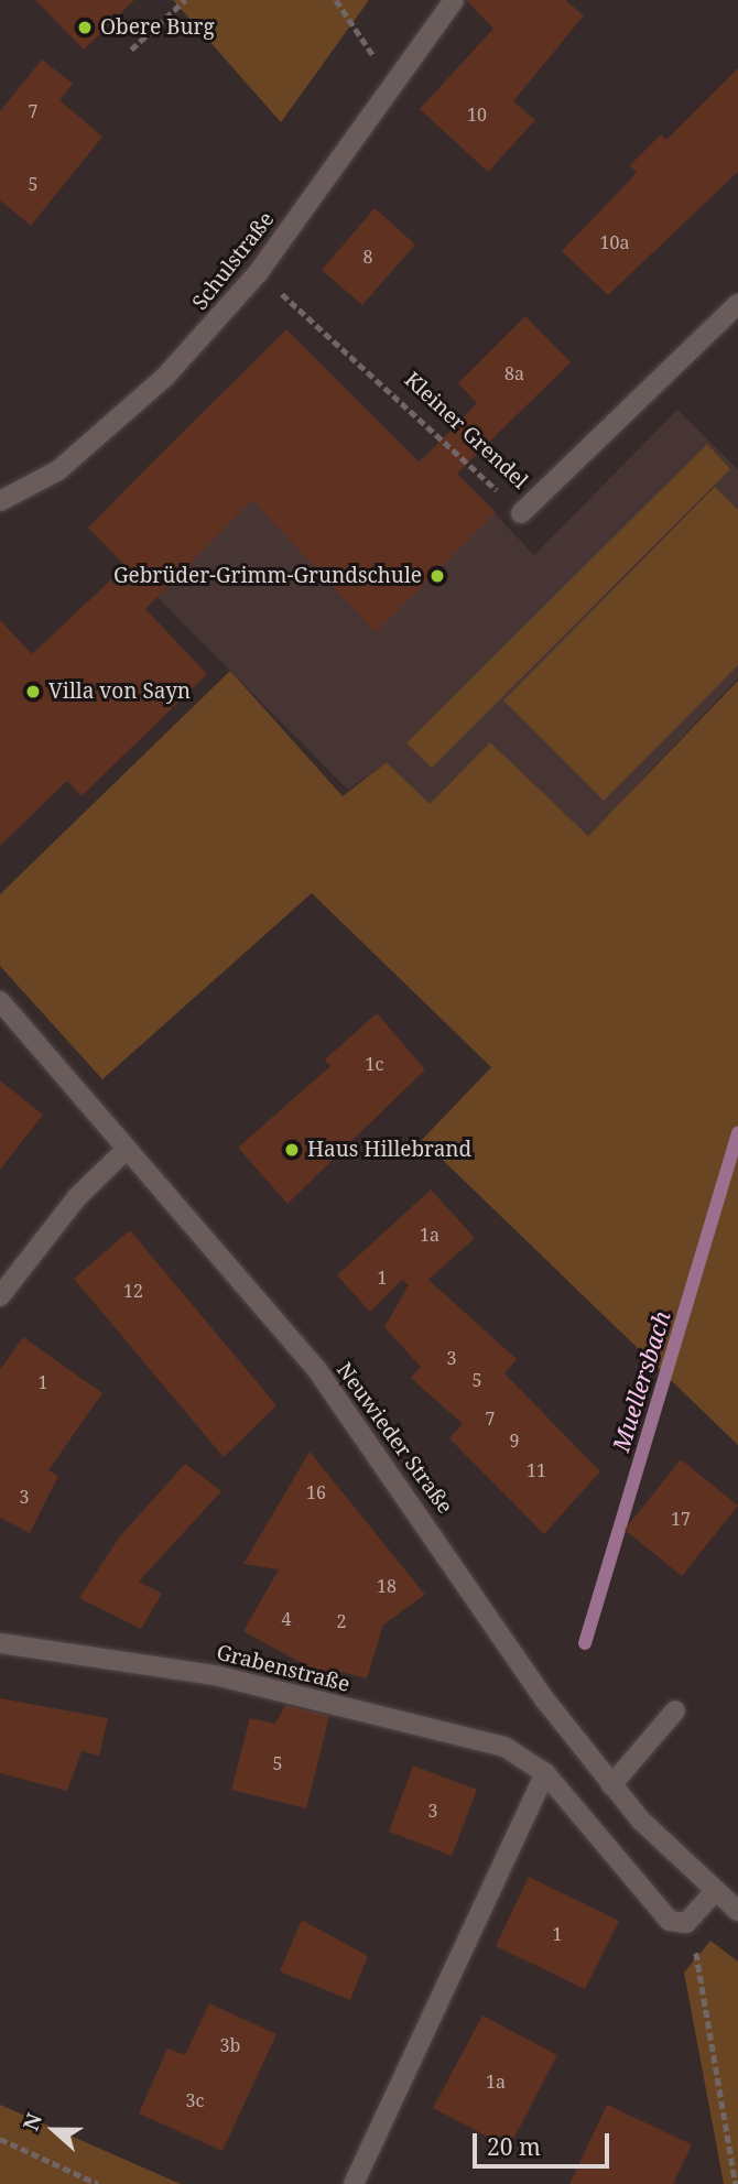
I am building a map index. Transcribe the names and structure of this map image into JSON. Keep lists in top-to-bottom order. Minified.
{"streets":{"street":["Schulstraße","Kleiner Grendel","Neuwieder Straße","Grabenstraße"]},"crossings":[["Schulstraße","Kleiner Grendel"]],"water":["Muellersbach"],"places":["Obere Burg","Gebrüder-Grimm-Grundschule","Villa von Sayn","Haus Hillebrand"],"house_numbers":["7","10","5","10a","8","8a","1c","1a","1","12","3","5","1","7","9","11","16","3","17","18","4","2","5","3","1","3b","1a","3c"],"scale_bar":"20 m","north":"left"}
